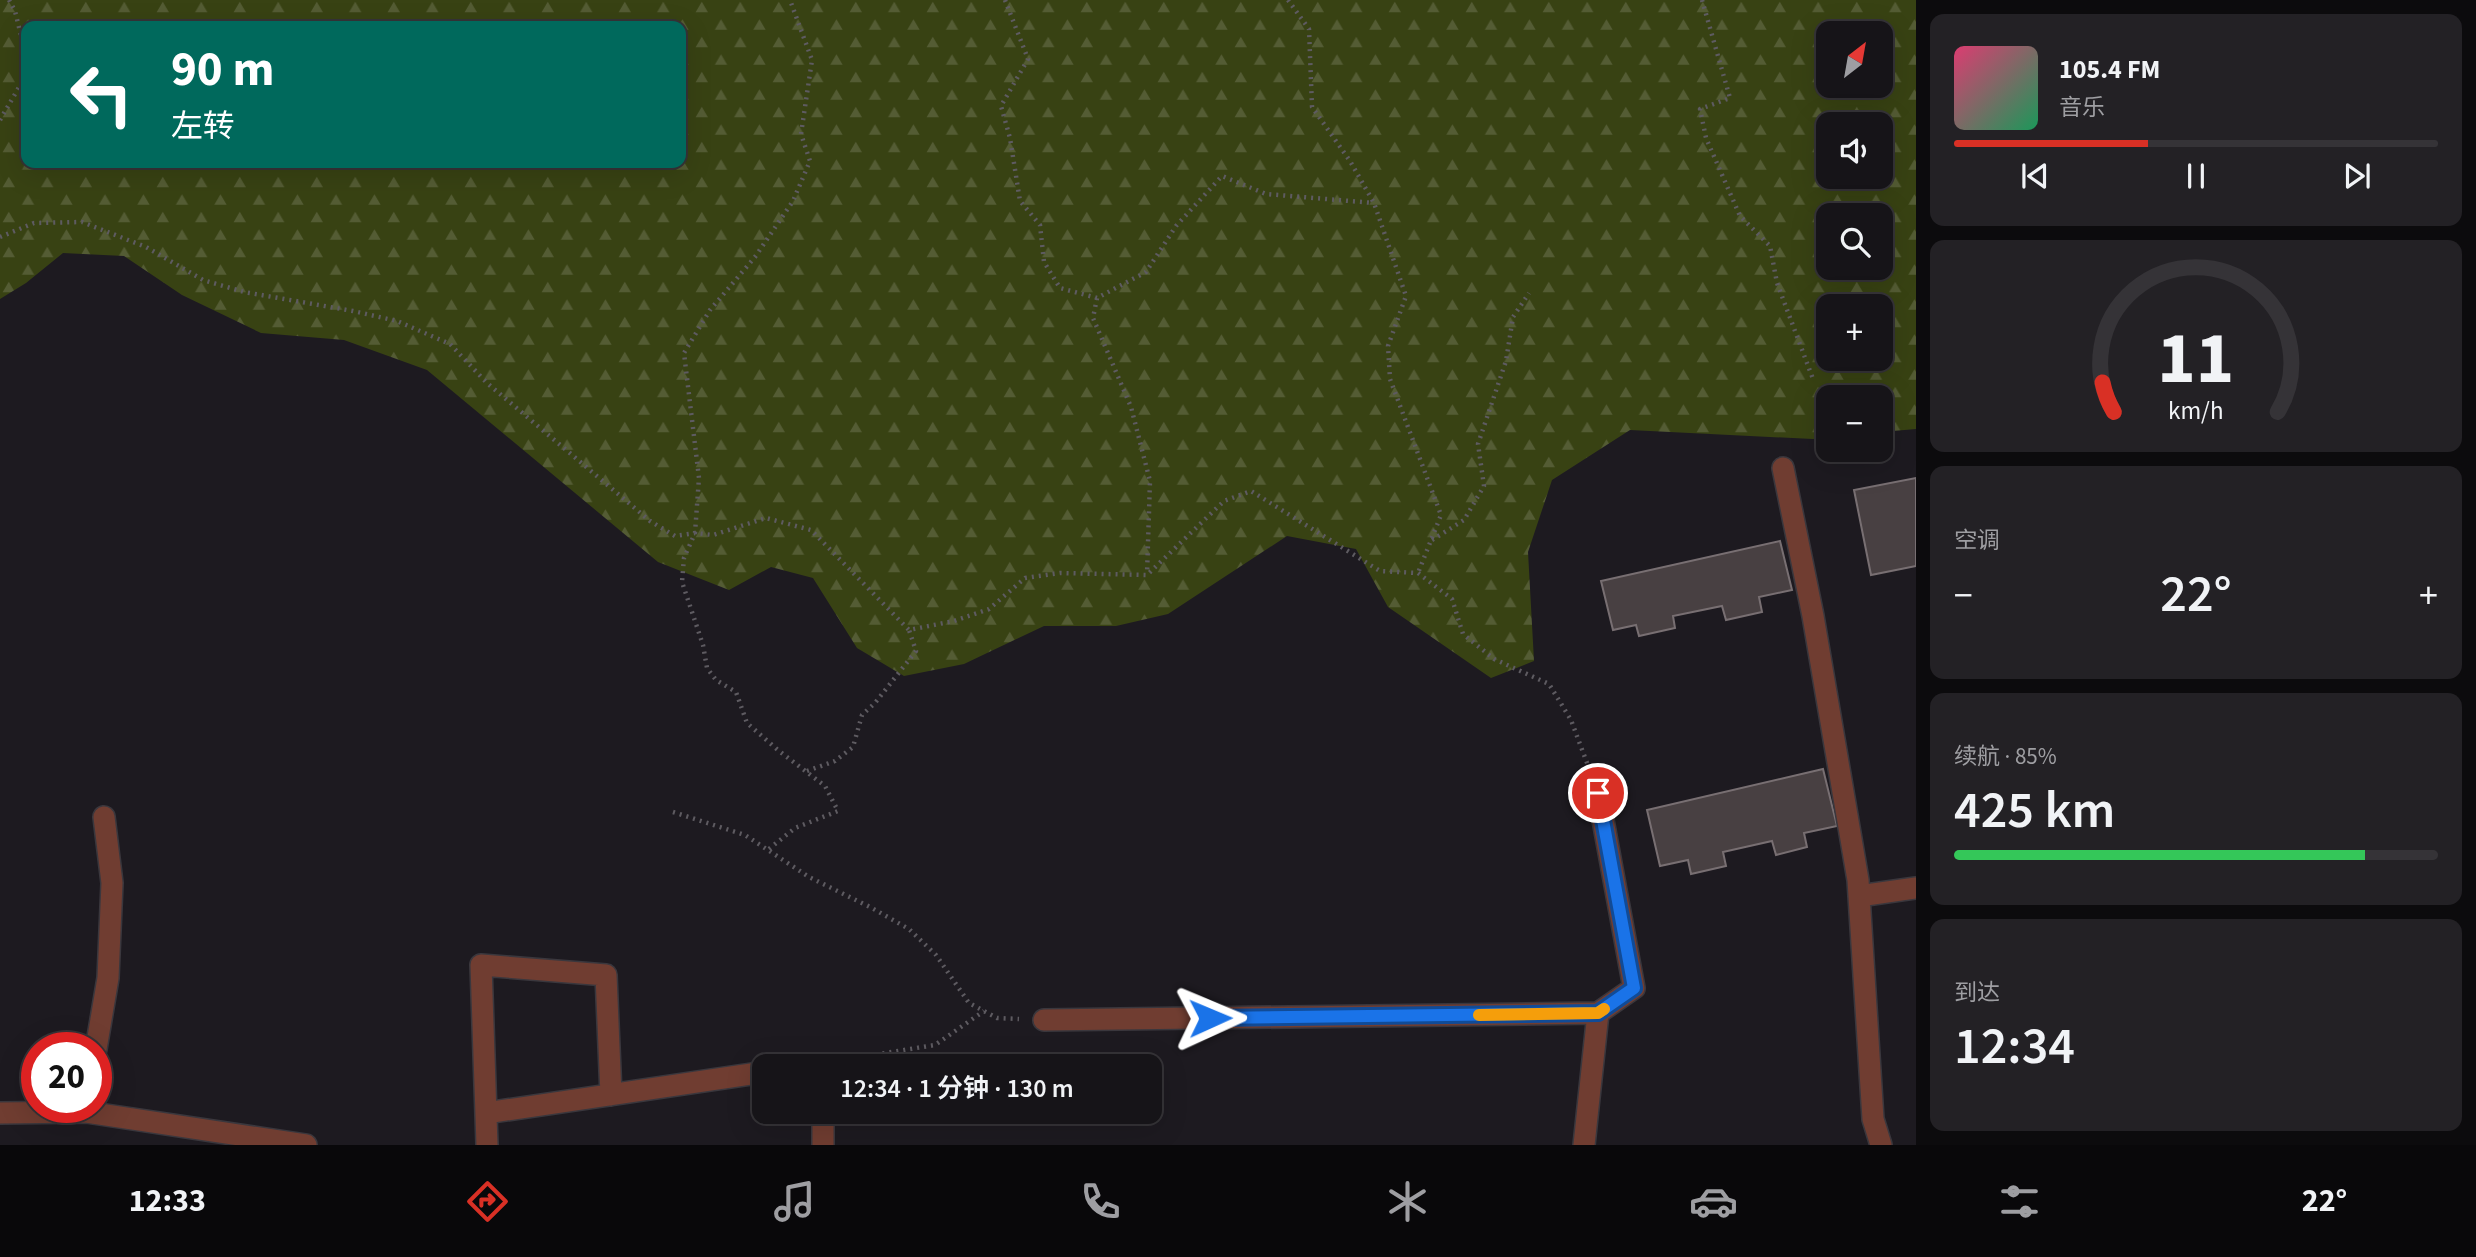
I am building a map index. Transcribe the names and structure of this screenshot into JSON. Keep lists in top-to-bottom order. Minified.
{"north":"top right","page":{"map_buttons":["+","−"],"turn":["90 m","左转"],"song":["105.4 FM","音乐"],"tile":["空调",["续航 · 85%","425 km"],["到达","12:34"]],"heat":["−","22°","+"],"limit":"20","trip":"12:34 · 1 分钟 · 130 m","tabs":["12:33","22°"],"gauge":["11","km/h"]}}
